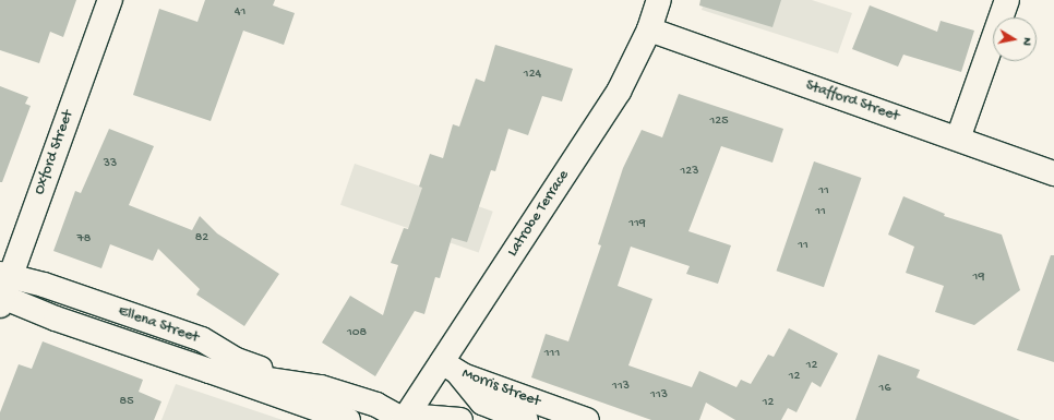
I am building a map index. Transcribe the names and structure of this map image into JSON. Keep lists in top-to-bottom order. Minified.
{"streets":{"street":["Stafford Street","Oxford Street","Latrobe Terrace","Ellena Street","Morris Street"]},"crossings":[["Stafford Street","Latrobe Terrace"],["Oxford Street","Ellena Street"],["Latrobe Terrace","Ellena Street"],["Latrobe Terrace","Morris Street"]],"house_numbers":["41","124","125","33","123","11","11","119","82","78","11","19","108","111","12","12","113","16","113","85","12"],"north":"right"}
